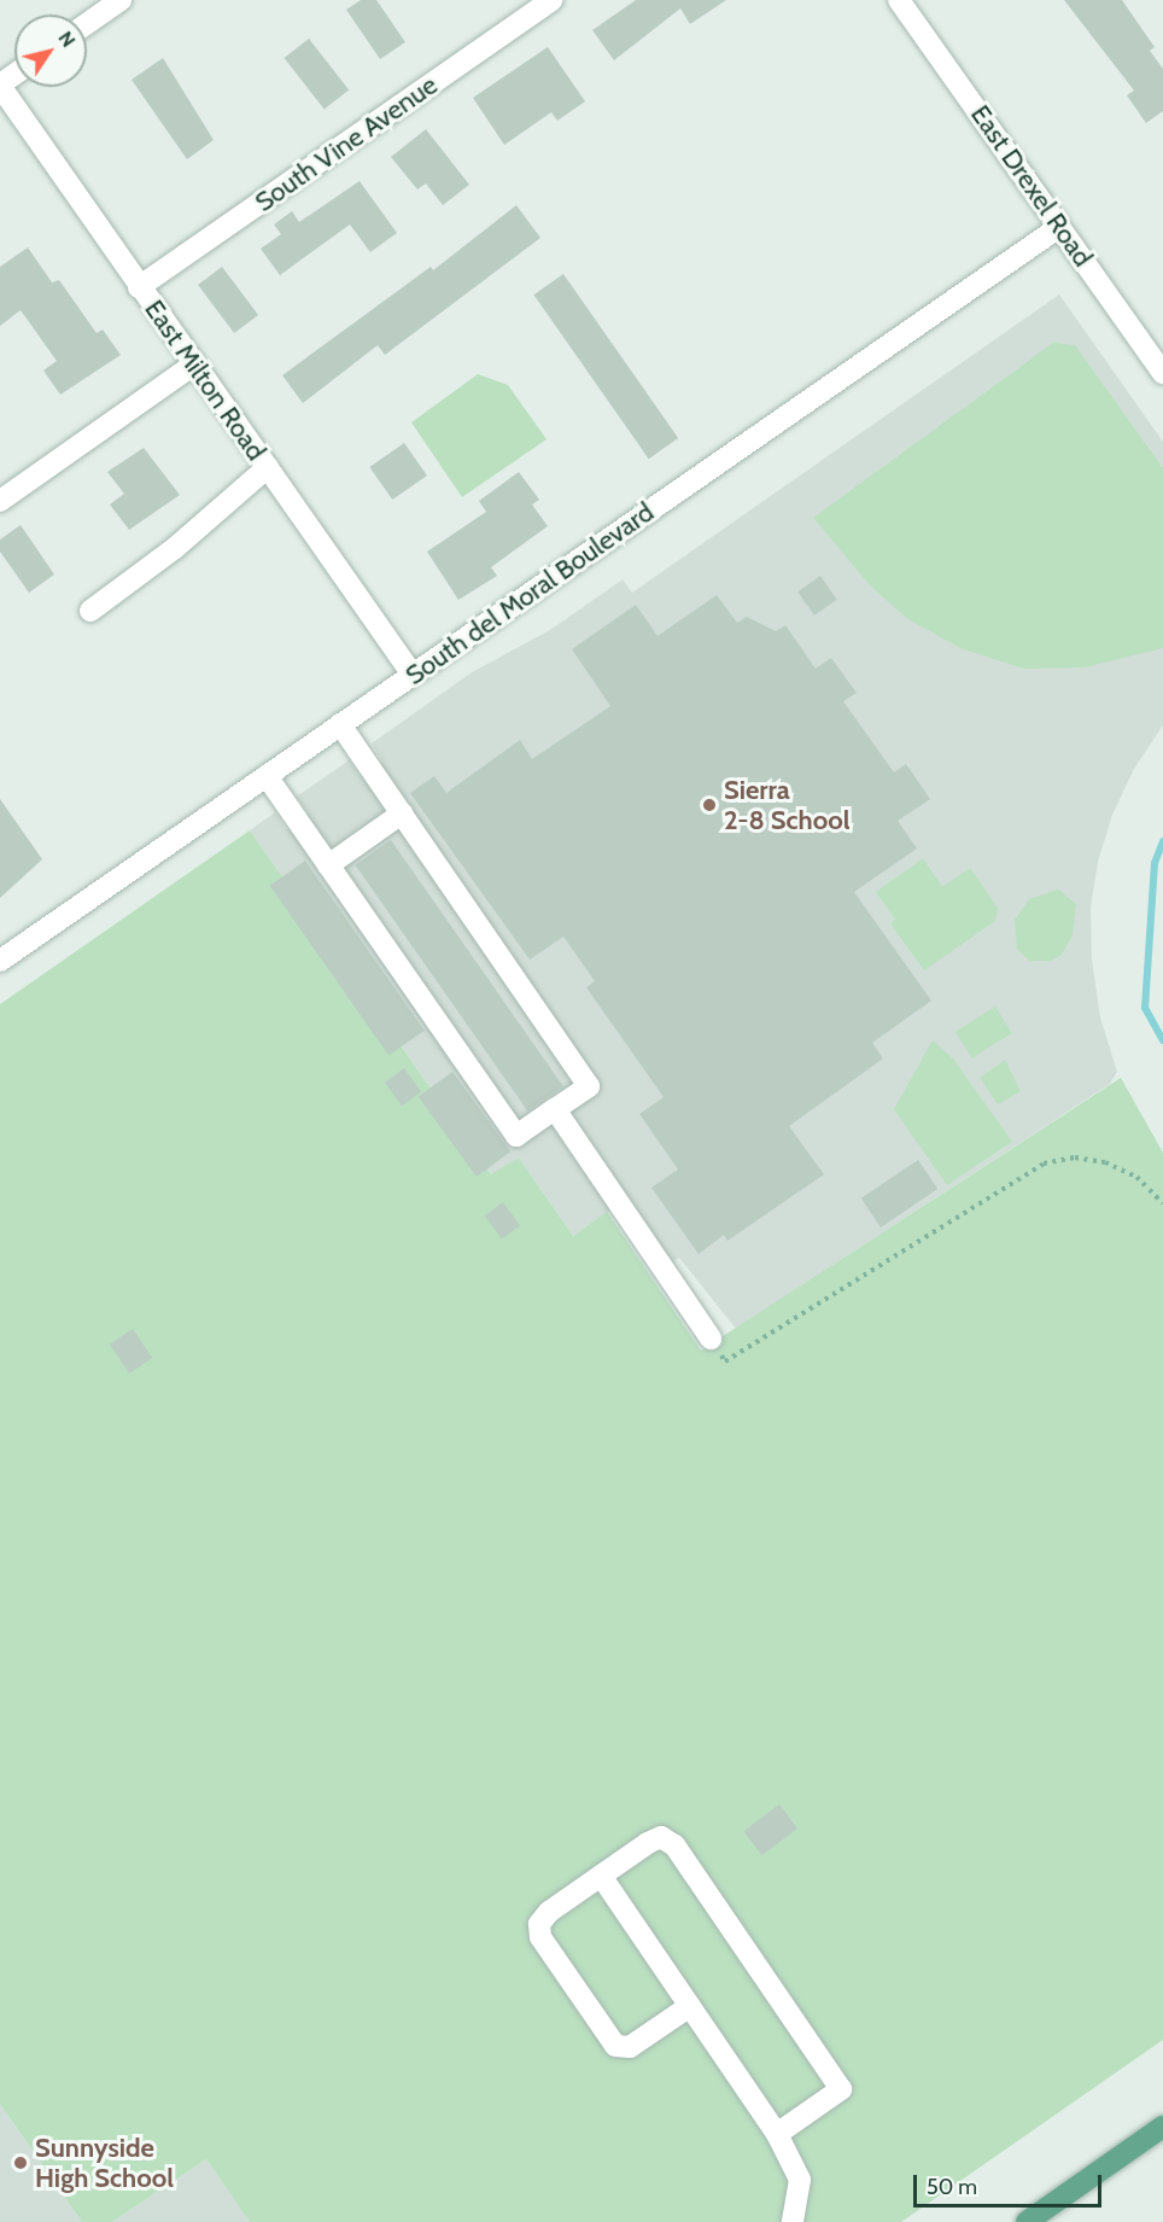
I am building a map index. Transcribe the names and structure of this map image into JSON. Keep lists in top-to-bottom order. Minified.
{"streets":{"street":["South Vine Avenue","East Drexel Road","East Milton Road","South del Moral Boulevard"]},"crossings":[["South Vine Avenue","East Milton Road"],["East Drexel Road","South del Moral Boulevard"],["East Milton Road","South del Moral Boulevard"]],"places":["Sierra 2-8 School","Sunnyside High School"],"scale_bar":"50 m","north":"top right"}
